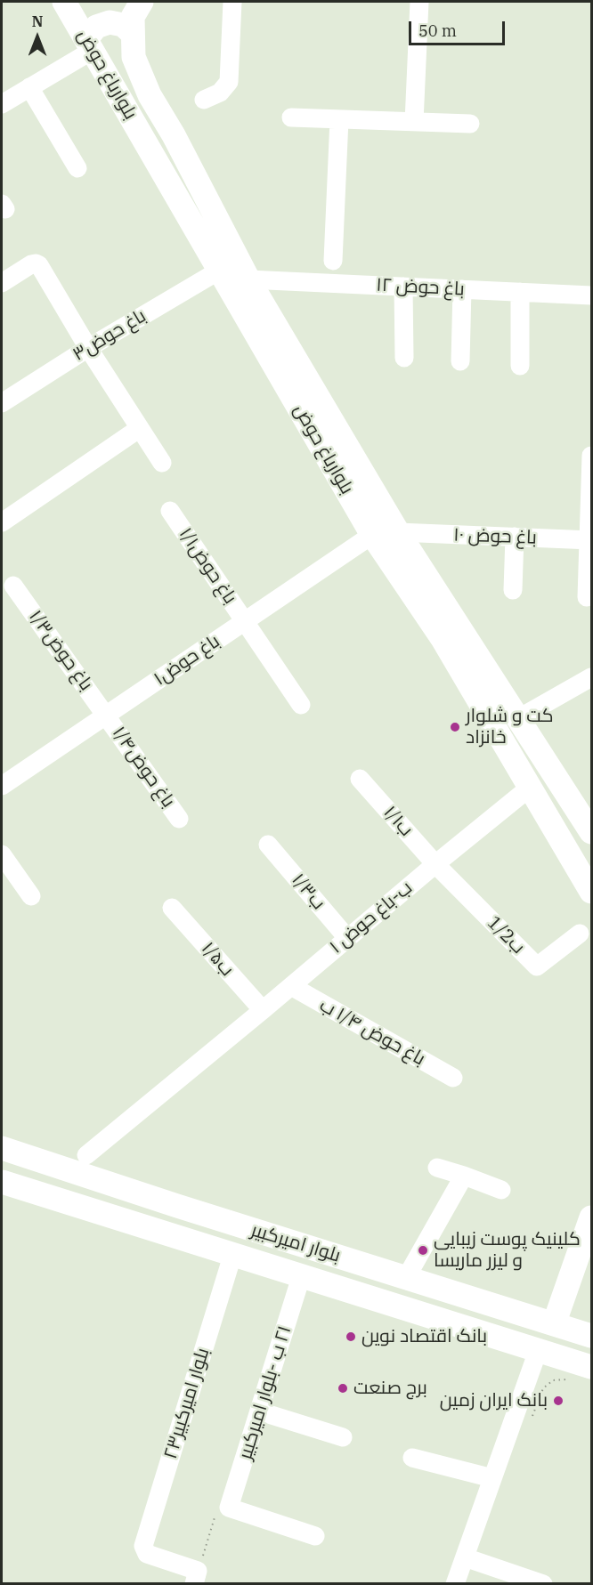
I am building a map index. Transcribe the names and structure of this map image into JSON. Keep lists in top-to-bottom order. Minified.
{"streets":{"main road":["بلوارباغ حوض","بلوار امیرکبیر"],"street":["۱۲ باغ حوض","باغ حوض۳","۱۰ باغ حوض","باغ حوض۱/۱","باغ حوض۱/۳","باغ حوض۱","باغ حوض۱/۴","ب۱/۱","ب۱/۳","۱ ب-باغ حوض","1/2ب","ب۱/۵","باغ حوض ۱/۴ ب","٢١ ب -بلوار امیرکبیر","۲۳بلوار امیرکبیر"]},"crossings":[["بلوارباغ حوض","۱۲ باغ حوض"],["بلوارباغ حوض","باغ حوض۳"],["بلوارباغ حوض","۱۰ باغ حوض"],["بلوارباغ حوض","باغ حوض۱"],["بلوارباغ حوض","۱ ب-باغ حوض"],["باغ حوض۱/۱","باغ حوض۱"],["باغ حوض۱/۳","باغ حوض۱"],["باغ حوض۱/۳","باغ حوض۱/۴"],["باغ حوض۱","باغ حوض۱/۴"],["ب۱/۱","۱ ب-باغ حوض"],["ب۱/۱","1/2ب"],["ب۱/۳","۱ ب-باغ حوض"],["۱ ب-باغ حوض","1/2ب"],["۱ ب-باغ حوض","ب۱/۵"],["۱ ب-باغ حوض","باغ حوض ۱/۴ ب"],["بلوار امیرکبیر","٢١ ب -بلوار امیرکبیر"],["بلوار امیرکبیر","۲۳بلوار امیرکبیر"]],"places":["کت و شلوار خانزاد","کلینیک پوست زیبایی و لیزر ماریسا","بانک اقتصاد نوین","برج صنعت","بانک ایران زمین"],"scale_bar":"50 m","north":"top"}
